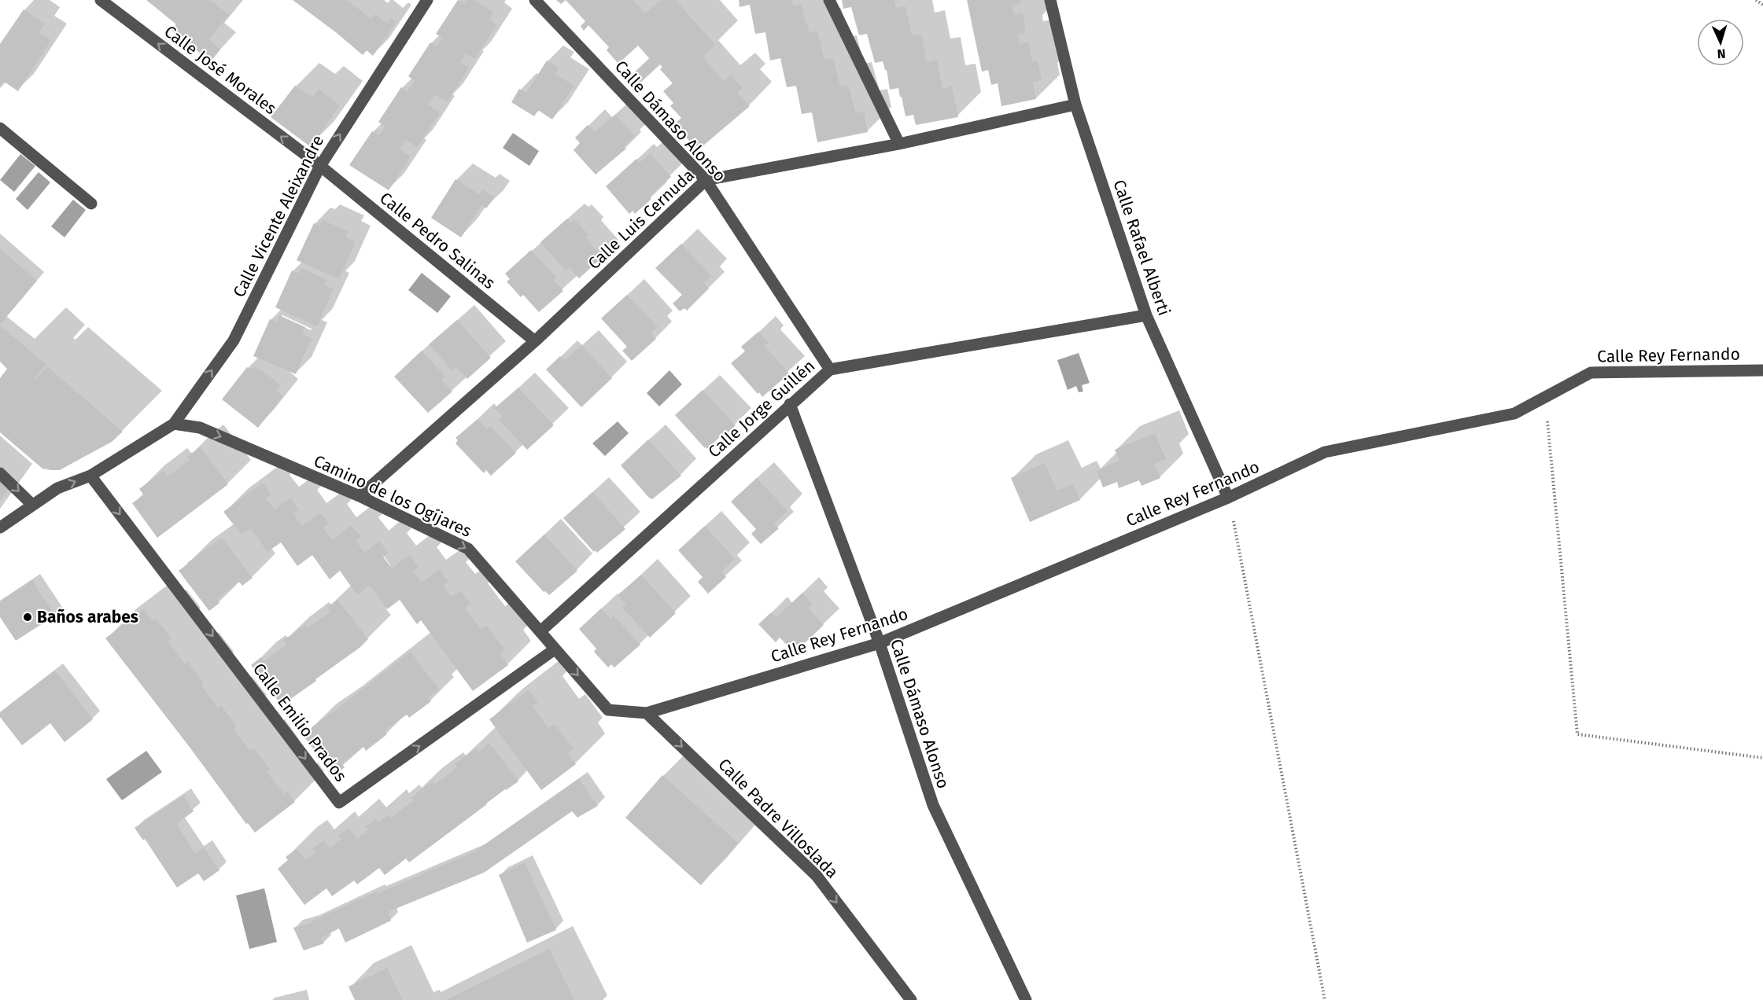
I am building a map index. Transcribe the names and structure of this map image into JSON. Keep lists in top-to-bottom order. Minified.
{"streets":{"street":["Calle José Morales","Calle Dámaso Alonso","Calle Vicente Aleixandre","Calle Luis Cernuda","Calle Pedro Salinas","Calle Rafael Alberti","Calle Rey Fernando","Calle Jorge Guillén","Camino de los Ogíjares","Calle Emilio Prados","Calle Padre Villoslada"]},"crossings":[["Calle José Morales","Calle Vicente Aleixandre"],["Calle José Morales","Calle Pedro Salinas"],["Calle Dámaso Alonso","Calle Luis Cernuda"],["Calle Dámaso Alonso","Calle Rey Fernando"],["Calle Dámaso Alonso","Calle Jorge Guillén"],["Calle Vicente Aleixandre","Calle Pedro Salinas"],["Calle Vicente Aleixandre","Camino de los Ogíjares"],["Calle Luis Cernuda","Calle Pedro Salinas"],["Calle Luis Cernuda","Calle Rafael Alberti"],["Calle Luis Cernuda","Camino de los Ogíjares"],["Calle Rafael Alberti","Calle Rey Fernando"],["Calle Rafael Alberti","Calle Jorge Guillén"],["Calle Rey Fernando","Camino de los Ogíjares"],["Calle Rey Fernando","Calle Padre Villoslada"],["Calle Jorge Guillén","Camino de los Ogíjares"],["Camino de los Ogíjares","Calle Emilio Prados"],["Camino de los Ogíjares","Calle Padre Villoslada"]],"one_way":["Calle José Morales","Calle Vicente Aleixandre","Camino de los Ogíjares","Calle Padre Villoslada"],"places":["Baños arabes"],"north":"bottom"}
